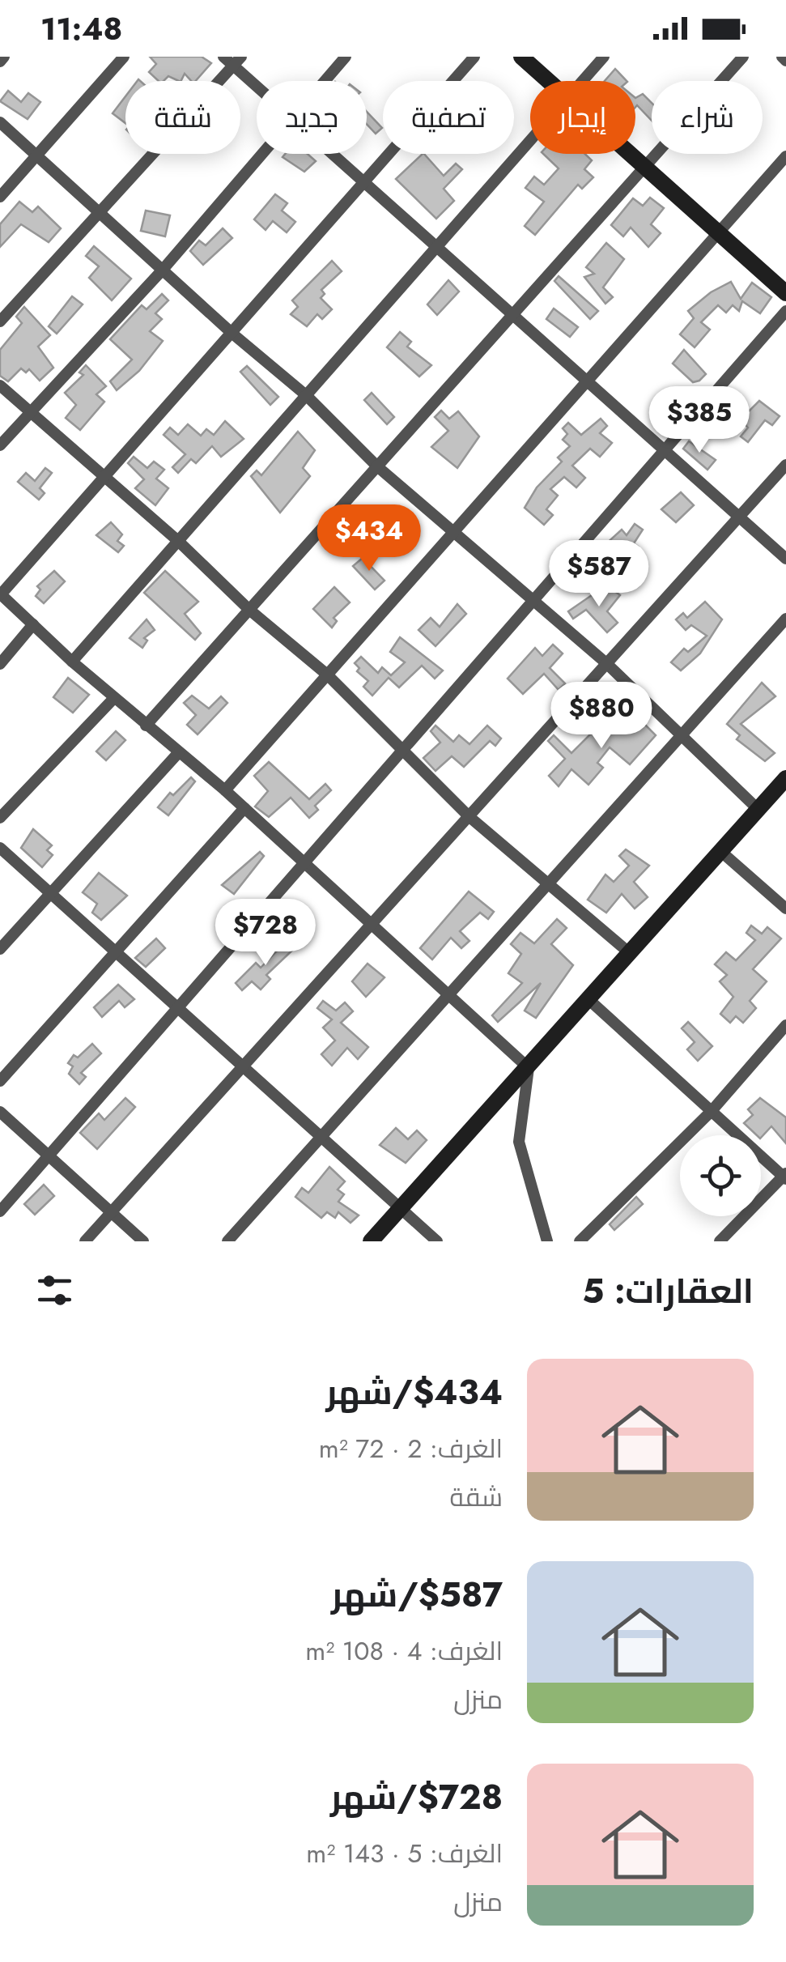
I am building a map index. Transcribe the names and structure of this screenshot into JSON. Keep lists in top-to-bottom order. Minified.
{"page":{"status":"11:48","chip":["شراء","إيجار","تصفية","جديد","شقة"],"price":["$385","$434","$587","$880","$728"],"heading":"العقارات: 5","list":[{"name":"$434/شهر","note":"الغرف: 2 · 72 m² · شقة"},{"name":"$587/شهر","note":"الغرف: 4 · 108 m² · منزل"},{"name":"$728/شهر","note":"الغرف: 5 · 143 m² · منزل"}]}}
